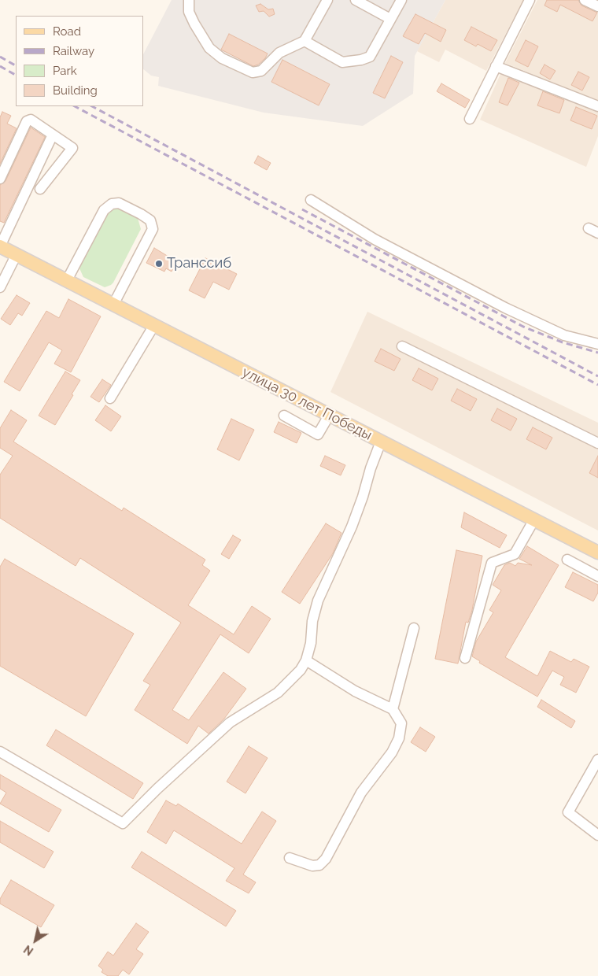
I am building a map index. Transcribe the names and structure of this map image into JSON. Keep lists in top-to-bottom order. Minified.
{"streets":{"main road":["улица 30 лет Победы"]},"places":["Транссиб"],"legend":["Road","Railway","Park","Building"],"north":"bottom left"}
